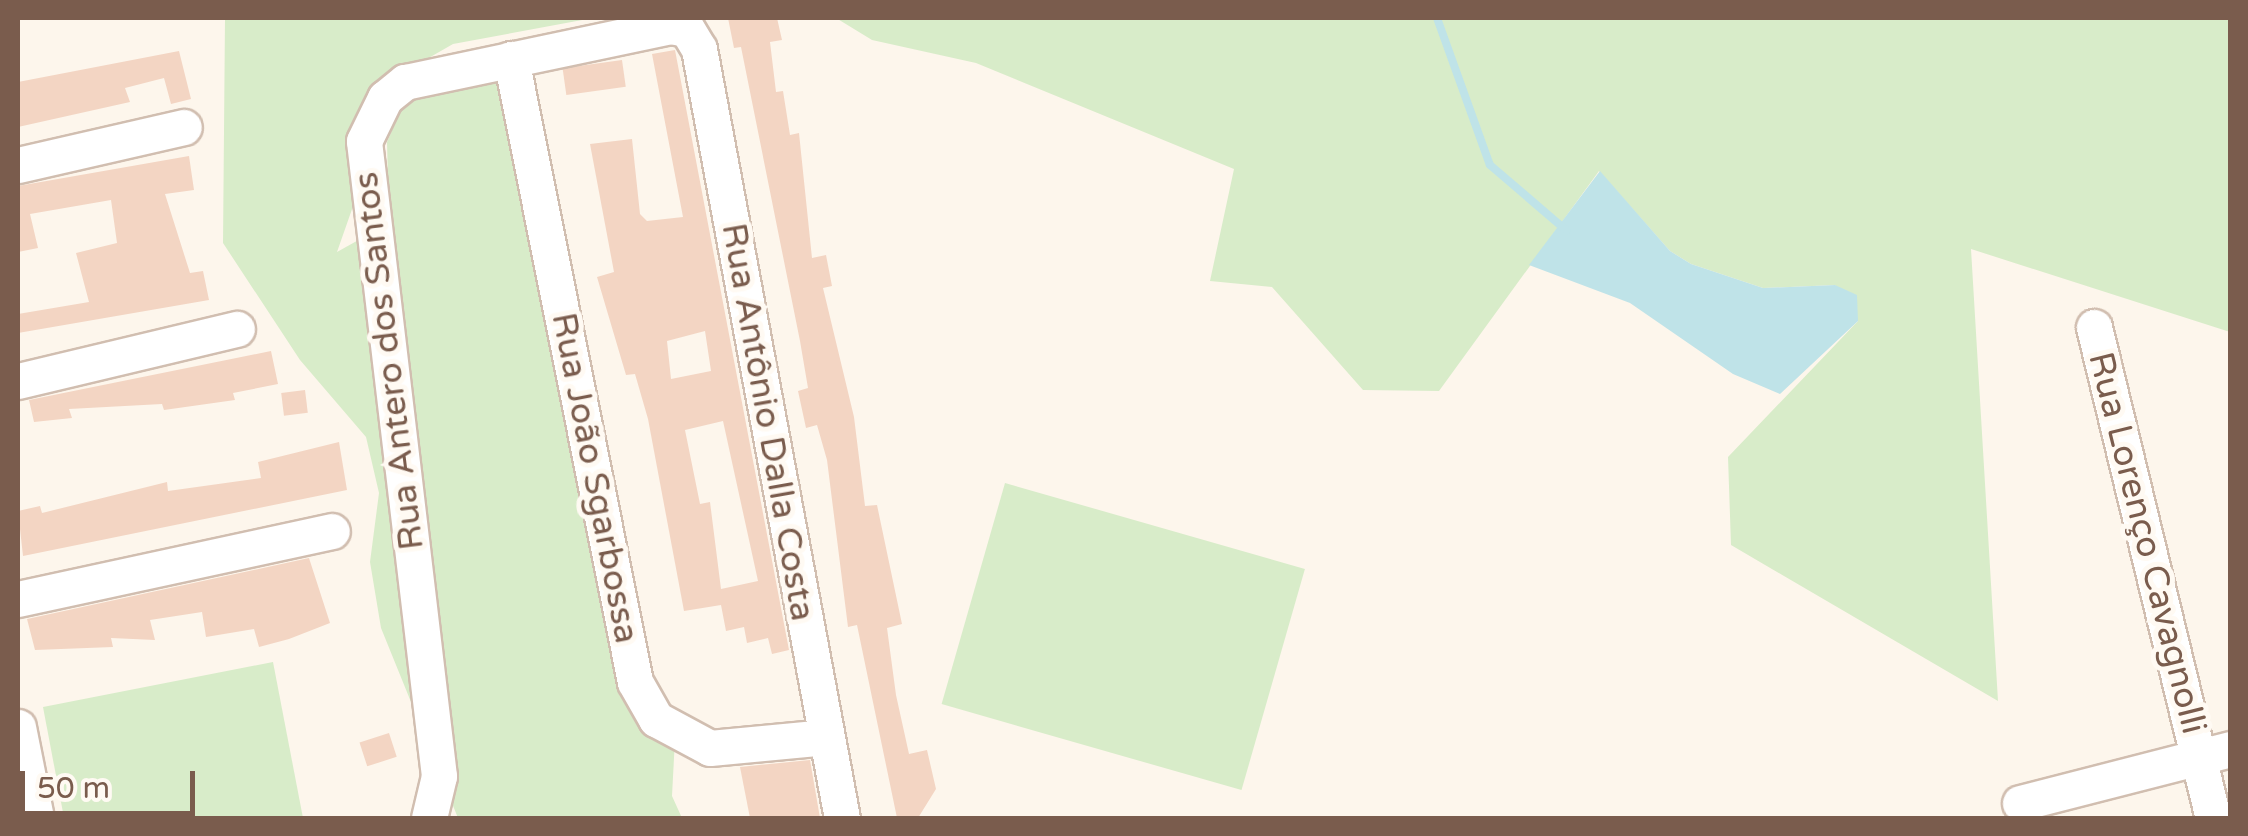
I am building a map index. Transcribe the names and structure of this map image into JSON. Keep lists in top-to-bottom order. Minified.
{"streets":{"street":["Rua Antero dos Santos","Rua Antônio Dalla Costa","Rua João Sgarbossa","Rua Lorenço Cavagnolli"]},"crossings":[["Rua Antero dos Santos","Rua Antônio Dalla Costa"],["Rua Antero dos Santos","Rua João Sgarbossa"],["Rua Antônio Dalla Costa","Rua João Sgarbossa"]],"scale_bar":"50 m"}
